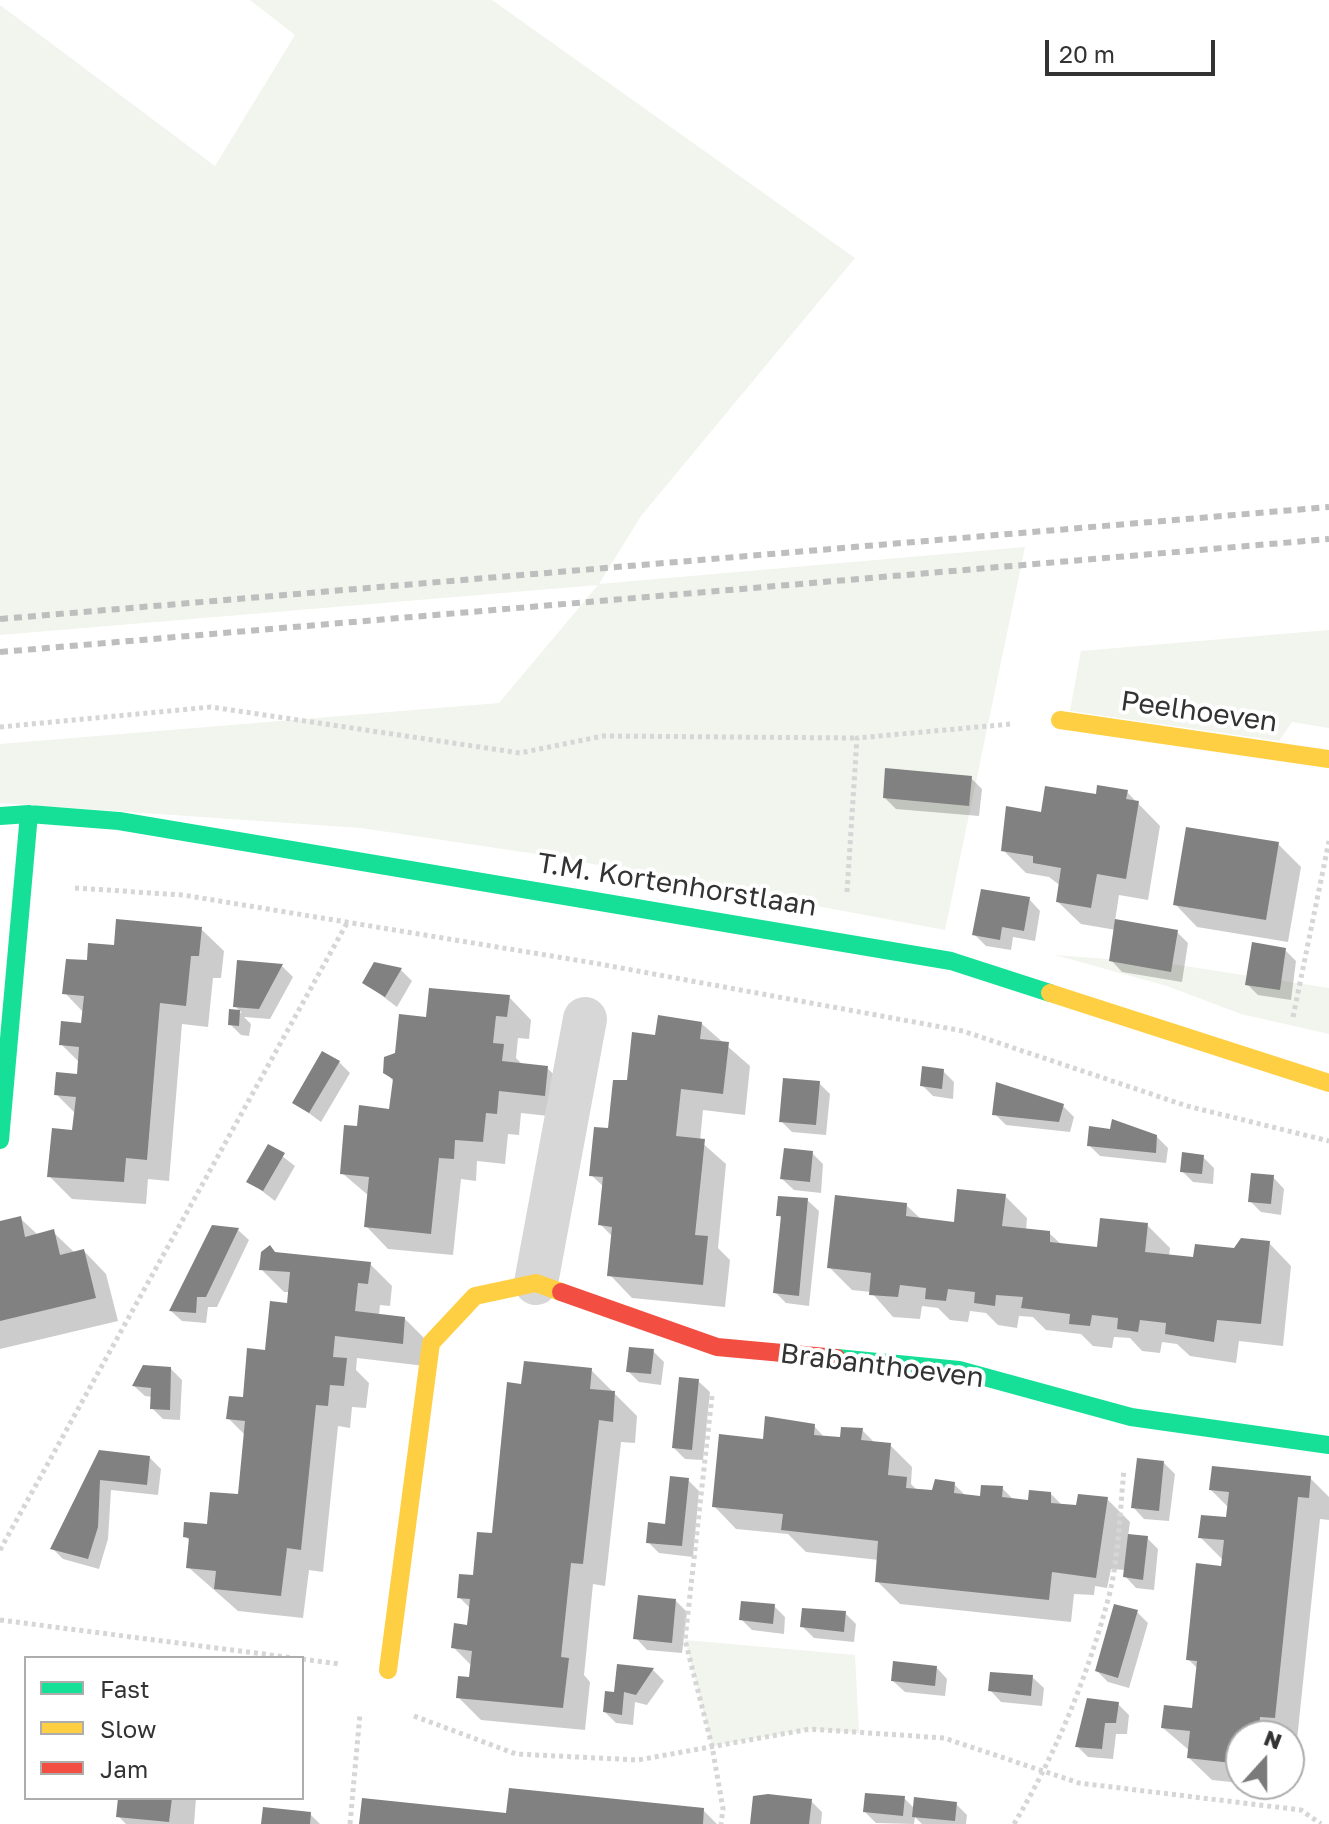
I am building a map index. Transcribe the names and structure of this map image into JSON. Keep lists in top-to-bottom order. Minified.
{"streets":{"street":["Peelhoeven","T.M. Kortenhorstlaan","Brabanthoeven"]},"legend":["Fast","Slow","Jam"],"scale_bar":"20 m","north":"top"}
